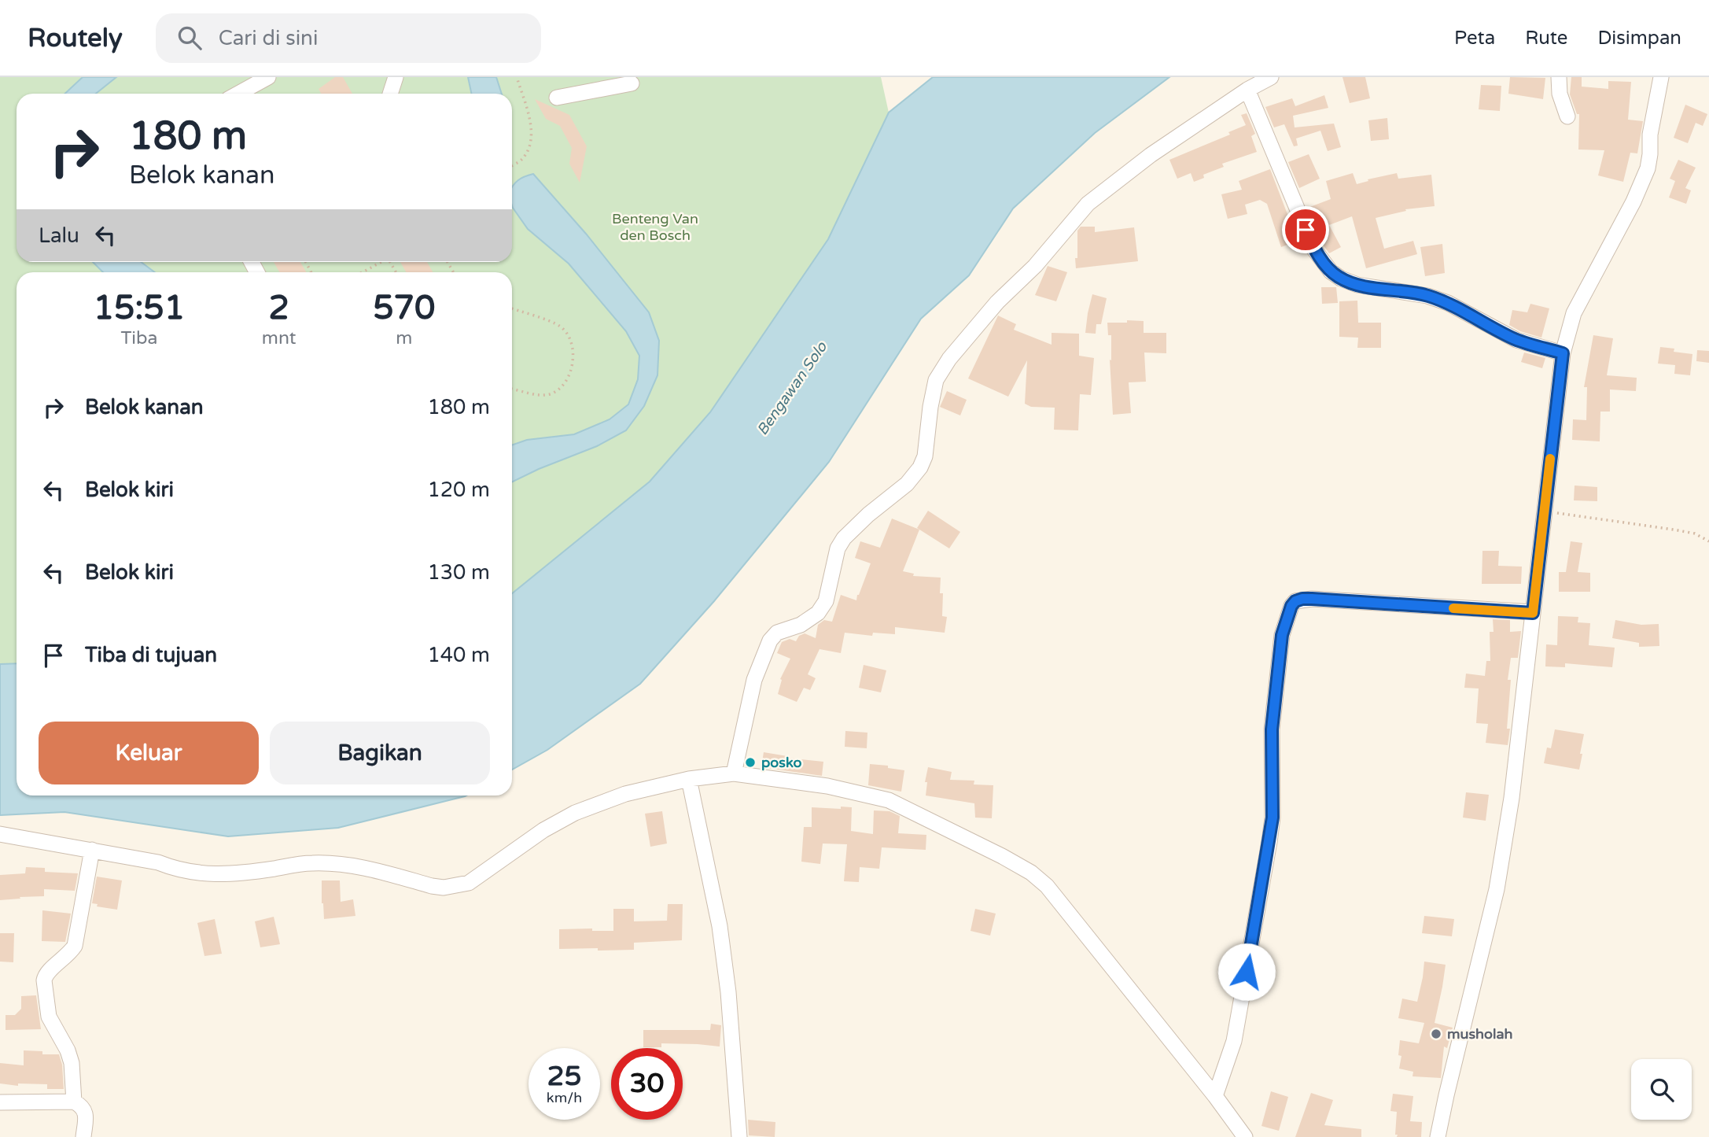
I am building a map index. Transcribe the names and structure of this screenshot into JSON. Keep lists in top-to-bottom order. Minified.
{"water":["Bengawan Solo"],"parks":["Benteng Van den Bosch"],"places":["posko","musholah"],"page":{"header":"Routely","search":"Cari di sini","nav":["Peta","Rute","Disimpan"],"turn":["180 m","Belok kanan"],"then":"Lalu","eta":["15:51","Tiba","2","mnt","570","m"],"list":[{"name":"Belok kanan","value":"180 m"},{"name":"Belok kiri","value":"120 m"},{"name":"Belok kiri","value":"130 m"},{"name":"Tiba di tujuan","value":"140 m"}],"buttons":["Keluar","Bagikan"],"speed":"25 km/h","limit":"30"}}
